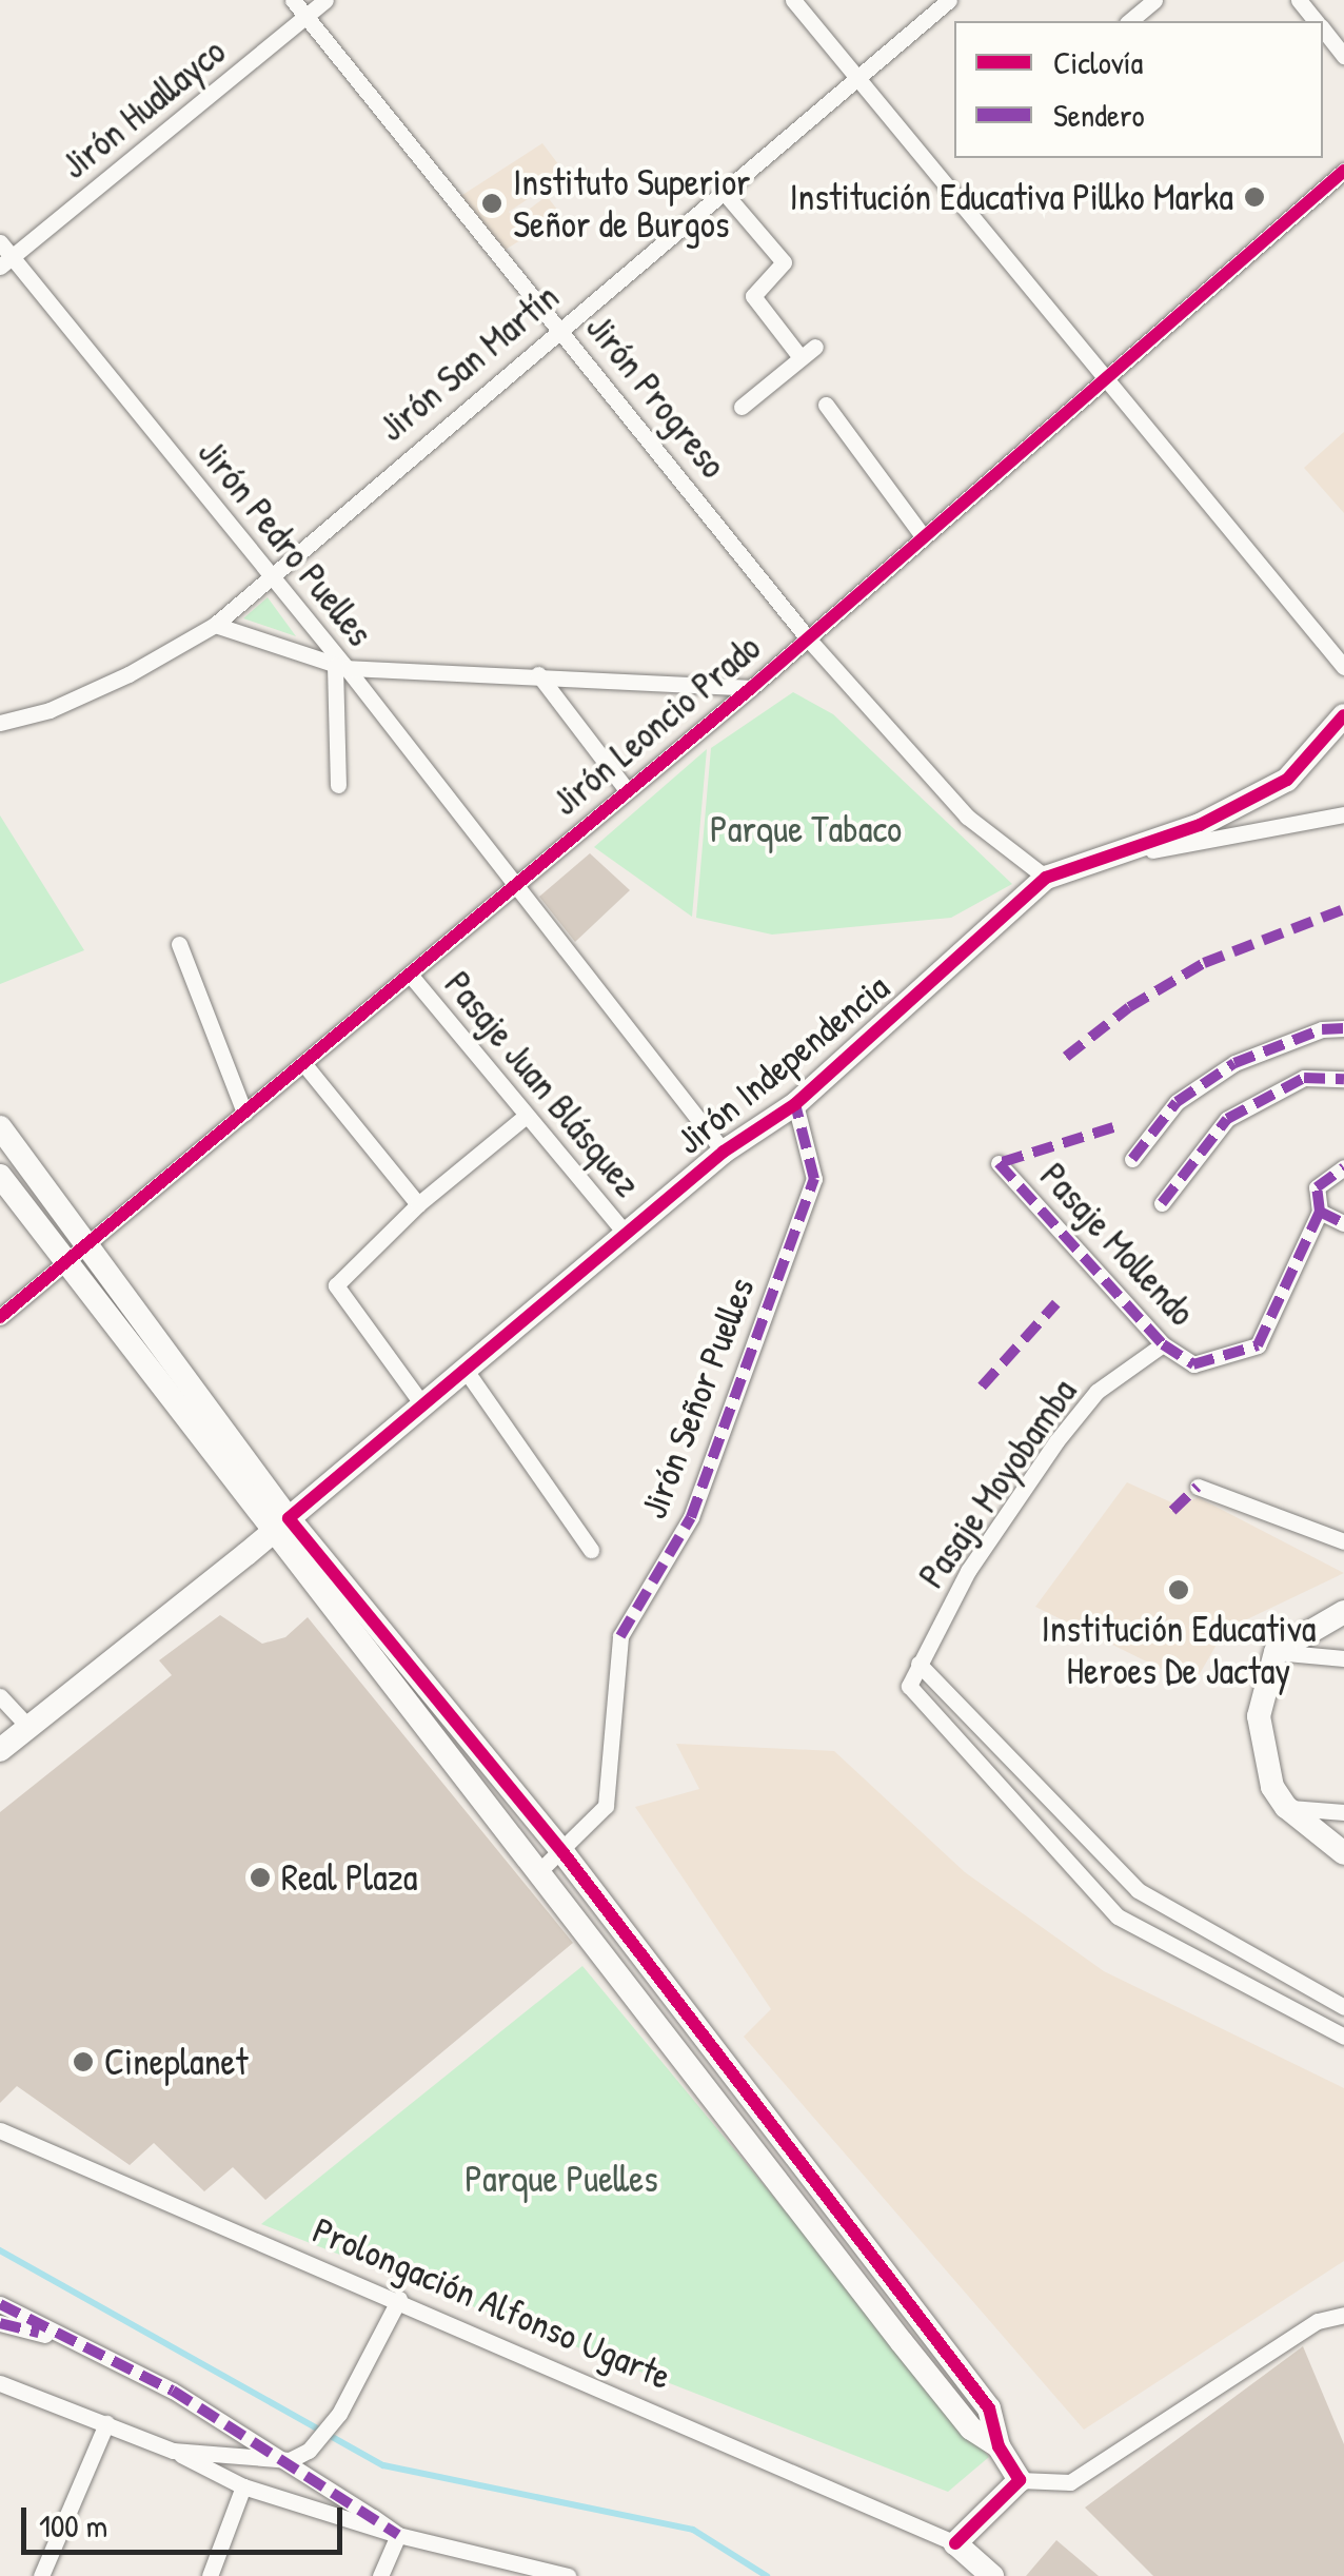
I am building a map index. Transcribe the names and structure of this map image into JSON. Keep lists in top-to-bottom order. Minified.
{"streets":{"street":["Jirón Huallayco","Jirón San Martín","Jirón Progreso","Jirón Pedro Puelles","Jirón Leoncio Prado","Jirón Independencia","Pasaje Juan Blásquez","Pasaje Mollendo","Jirón Señor Puelles","Pasaje Moyobamba","Prolongación Alfonso Ugarte"]},"crossings":[["Jirón Huallayco","Jirón Progreso"],["Jirón Huallayco","Jirón Pedro Puelles"],["Jirón San Martín","Jirón Progreso"],["Jirón San Martín","Jirón Pedro Puelles"],["Jirón Progreso","Jirón Leoncio Prado"],["Jirón Progreso","Jirón Independencia"],["Jirón Pedro Puelles","Jirón Leoncio Prado"],["Jirón Pedro Puelles","Jirón Independencia"],["Jirón Leoncio Prado","Pasaje Juan Blásquez"],["Jirón Independencia","Pasaje Juan Blásquez"],["Jirón Independencia","Jirón Señor Puelles"],["Pasaje Mollendo","Pasaje Moyobamba"]],"parks":["Parque Tabaco","Parque Puelles"],"places":["Institución Educativa Pillko Marka","Instituto Superior Señor de Burgos","Institución Educativa Heroes De Jactay","Real Plaza","Cineplanet"],"legend":["Ciclovía","Sendero"],"scale_bar":"100 m"}
